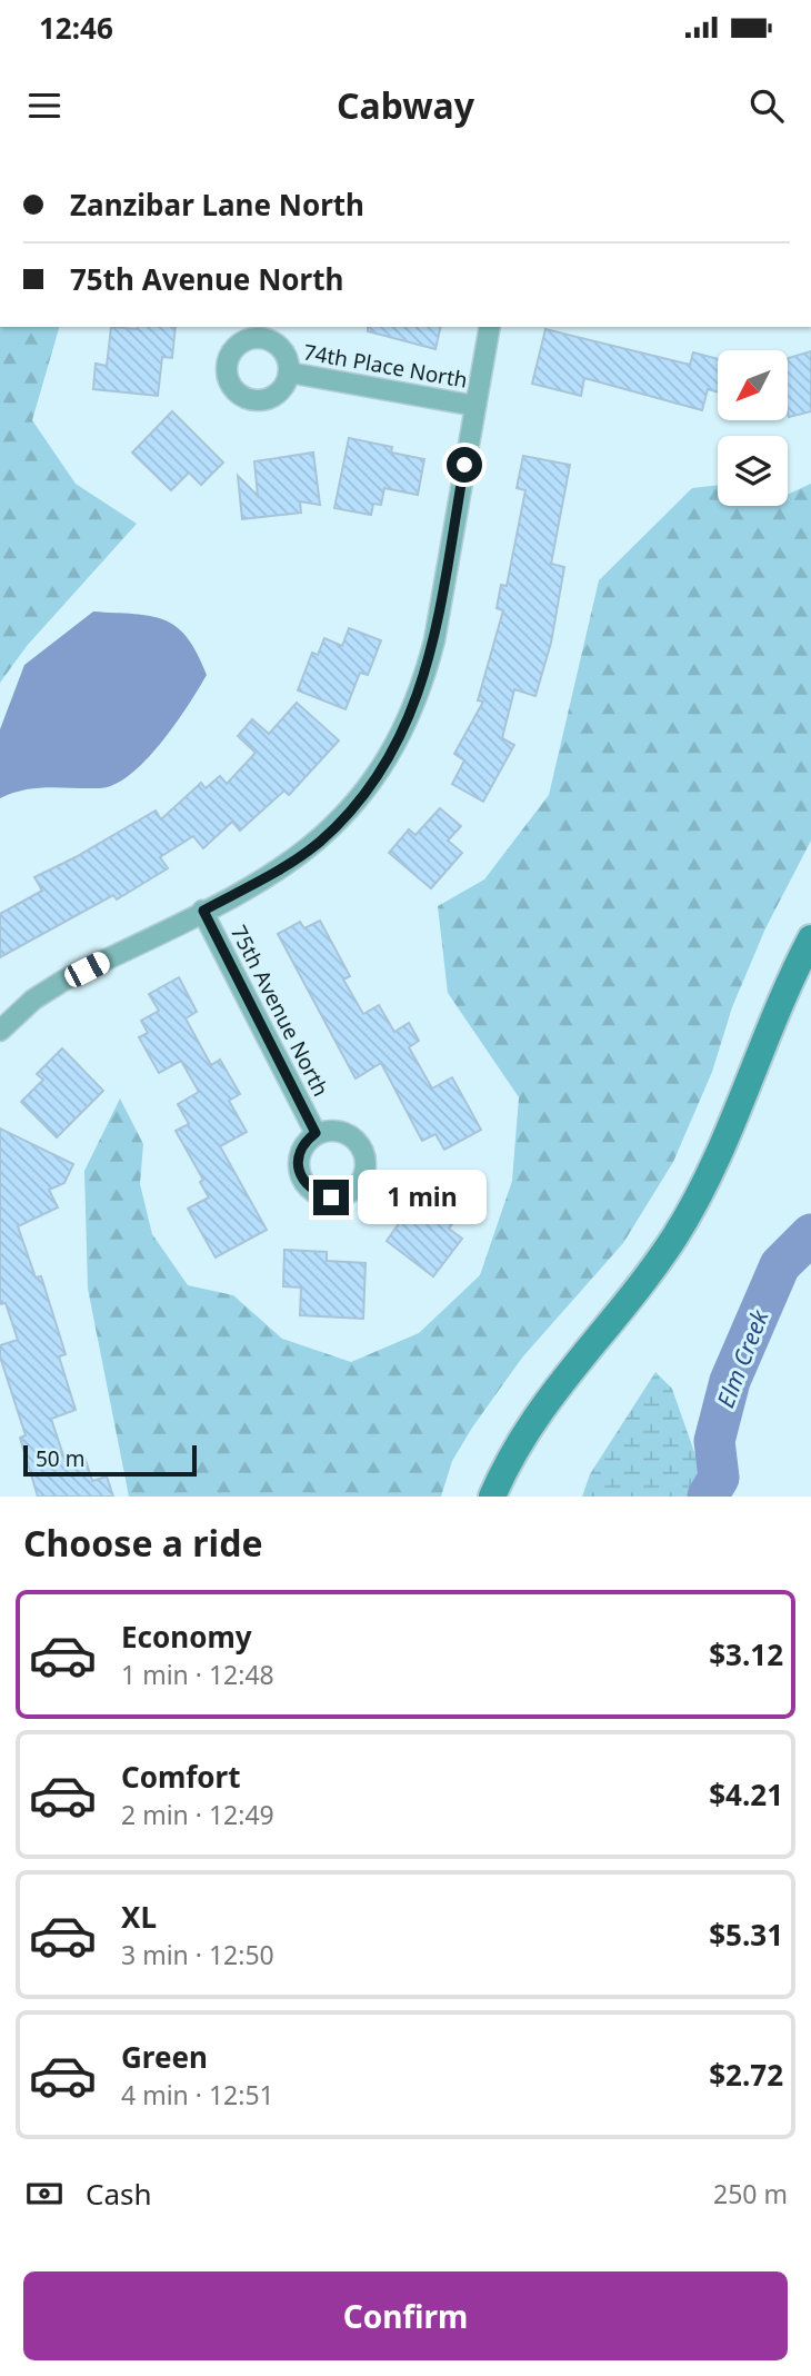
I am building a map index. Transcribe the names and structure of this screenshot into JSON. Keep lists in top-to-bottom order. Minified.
{"streets":{"street":["74th Place North","75th Avenue North"]},"water":["Elm Creek"],"scale_bar":"50 m","north":"bottom left","page":{"status":"12:46","header":"Cabway","banner":["Zanzibar Lane North","75th Avenue North"],"bubble":"1 min","scale":"50 m","heading":"Choose a ride","list":[{"name":"Economy","note":"1 min · 12:48","value":"$3.12"},{"name":"Comfort","note":"2 min · 12:49","value":"$4.21"},{"name":"XL","note":"3 min · 12:50","value":"$5.31"},{"name":"Green","note":"4 min · 12:51","value":"$2.72"}],"pay":["Cash","250 m"],"buttons":"Confirm"}}
